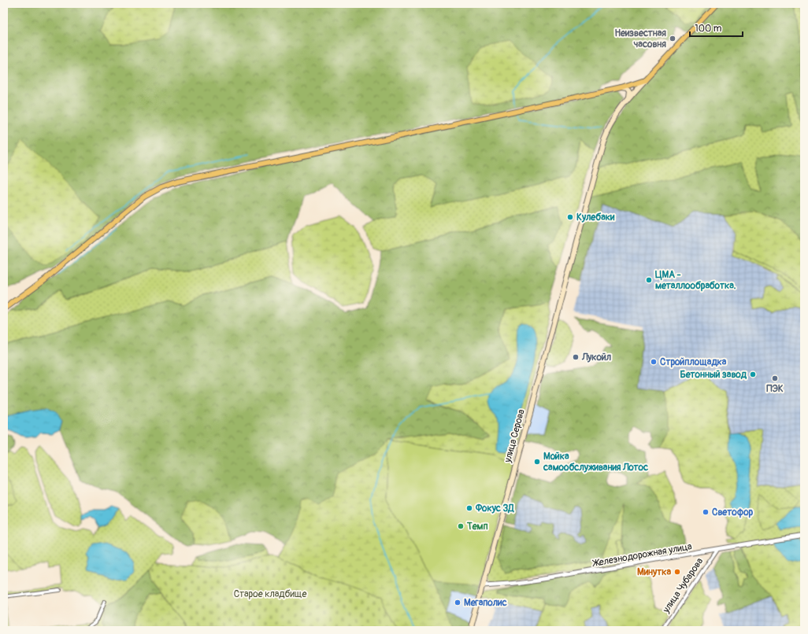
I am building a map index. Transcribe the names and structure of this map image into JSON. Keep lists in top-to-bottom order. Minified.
{"streets":{"main road":["улица Серова"],"street":["Железнодорожная улица","улица Чубарова"]},"crossings":[["улица Серова","Железнодорожная улица"],["Железнодорожная улица","улица Чубарова"]],"parks":["Старое кладбище"],"places":["Неизвестная часовня","Кулебаки","ЦМА - металлообработка.","Лукойл","Стройплощадка","Бетонный завод","ПЭК","Мойка самообслуживания Лотос","Фокус 3Д","Светофор","Темп","Минутка","Мегаполис"],"scale_bar":"100 m"}
